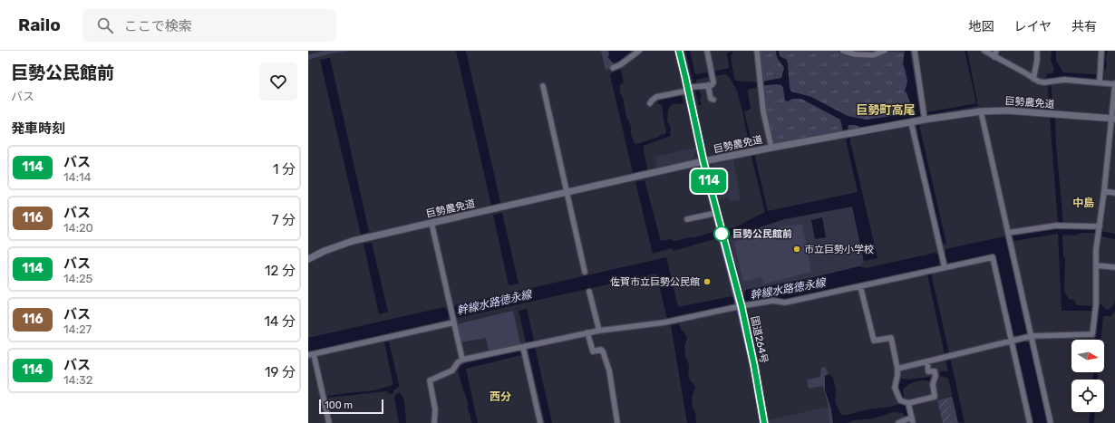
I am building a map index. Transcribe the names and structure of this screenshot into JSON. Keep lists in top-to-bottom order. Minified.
{"streets":{"highway":["国道264号"],"street":["巨勢農免道"]},"crossings":[["巨勢農免道","国道264号"]],"districts":["巨勢町高尾","中島","西分"],"water":["幹線水路徳永線"],"places":["巨勢公民館前","市立巨勢小学校","佐賀市立巨勢公民館"],"lines":["bus line 114"],"scale_bar":"100 m","north":"right","page":{"header":"Railo","search":"ここで検索","nav":["地図","レイヤ","共有"],"heading":[["巨勢公民館前","バス"],"発車時刻"],"on_map":"114","list":[{"mark":"114","name":"バス","note":"14:14","value":"1 分"},{"mark":"116","name":"バス","note":"14:20","value":"7 分"},{"mark":"114","name":"バス","note":"14:25","value":"12 分"},{"mark":"116","name":"バス","note":"14:27","value":"14 分"},{"mark":"114","name":"バス","note":"14:32","value":"19 分"}],"scale":"100 m"}}
